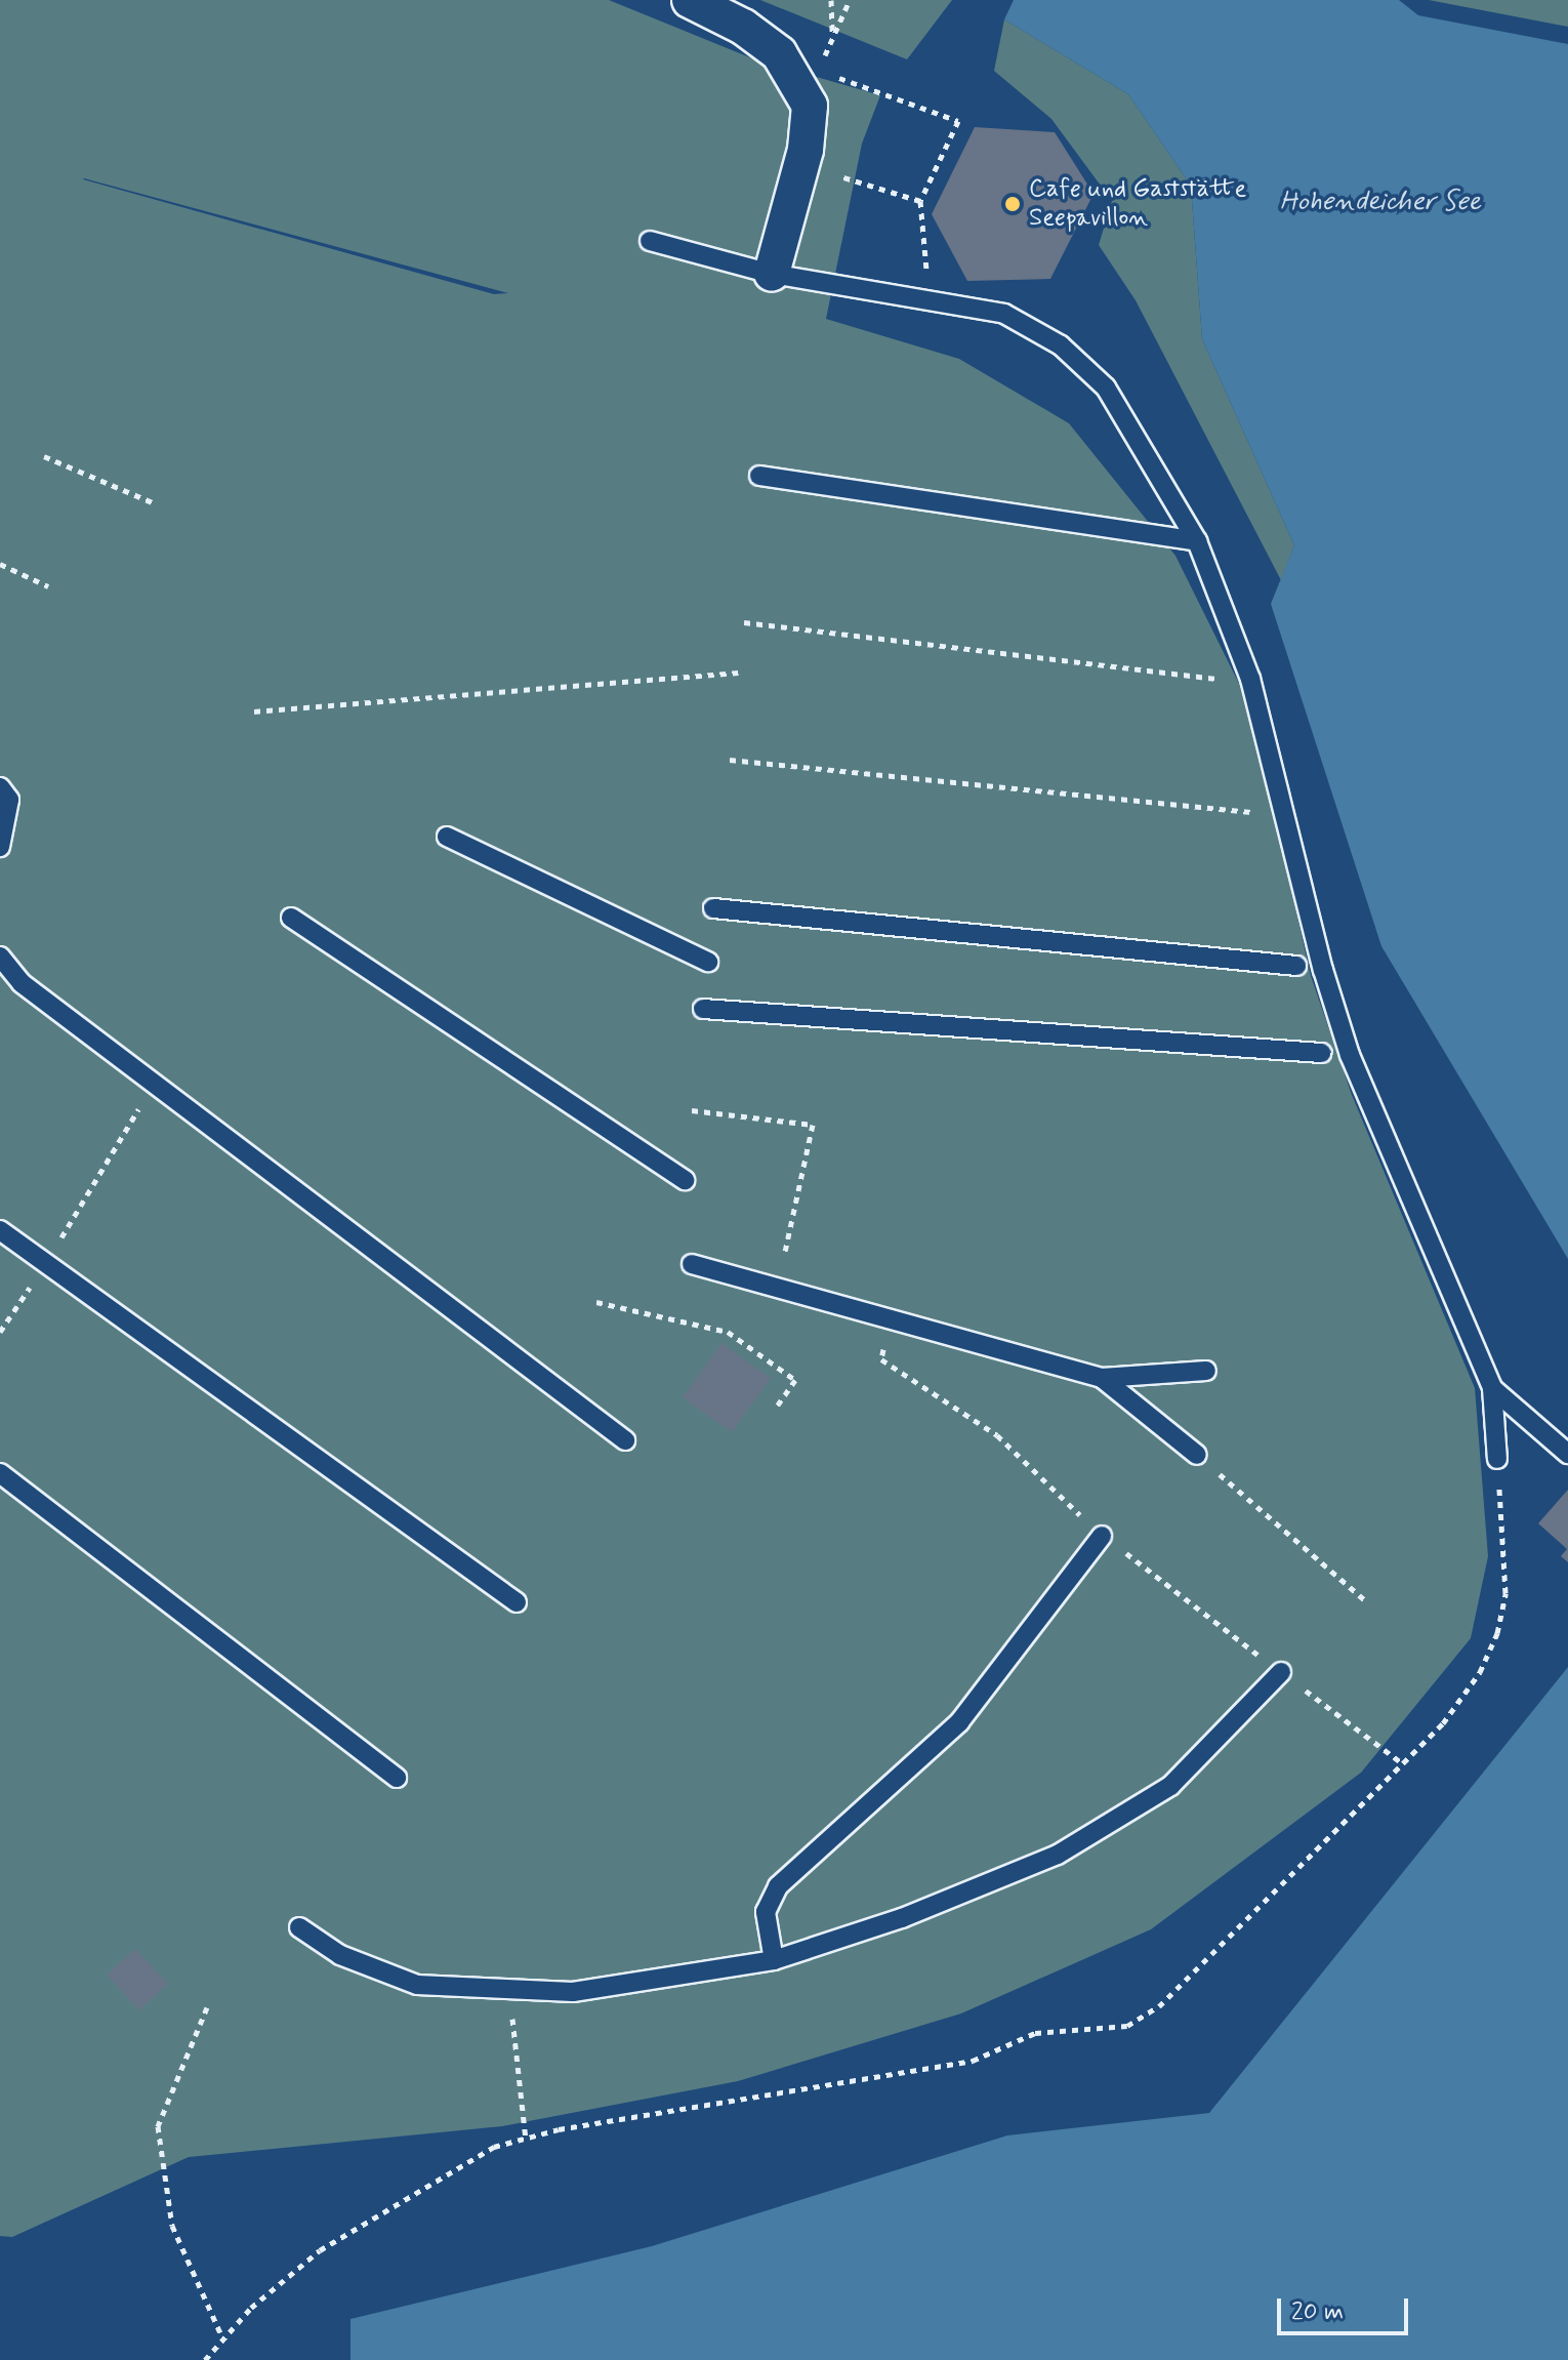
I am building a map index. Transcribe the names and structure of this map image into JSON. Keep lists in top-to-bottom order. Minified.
{"water":["Hohendeicher See"],"places":["Cafe und Gaststätte Seepavillon"],"scale_bar":"20 m"}
